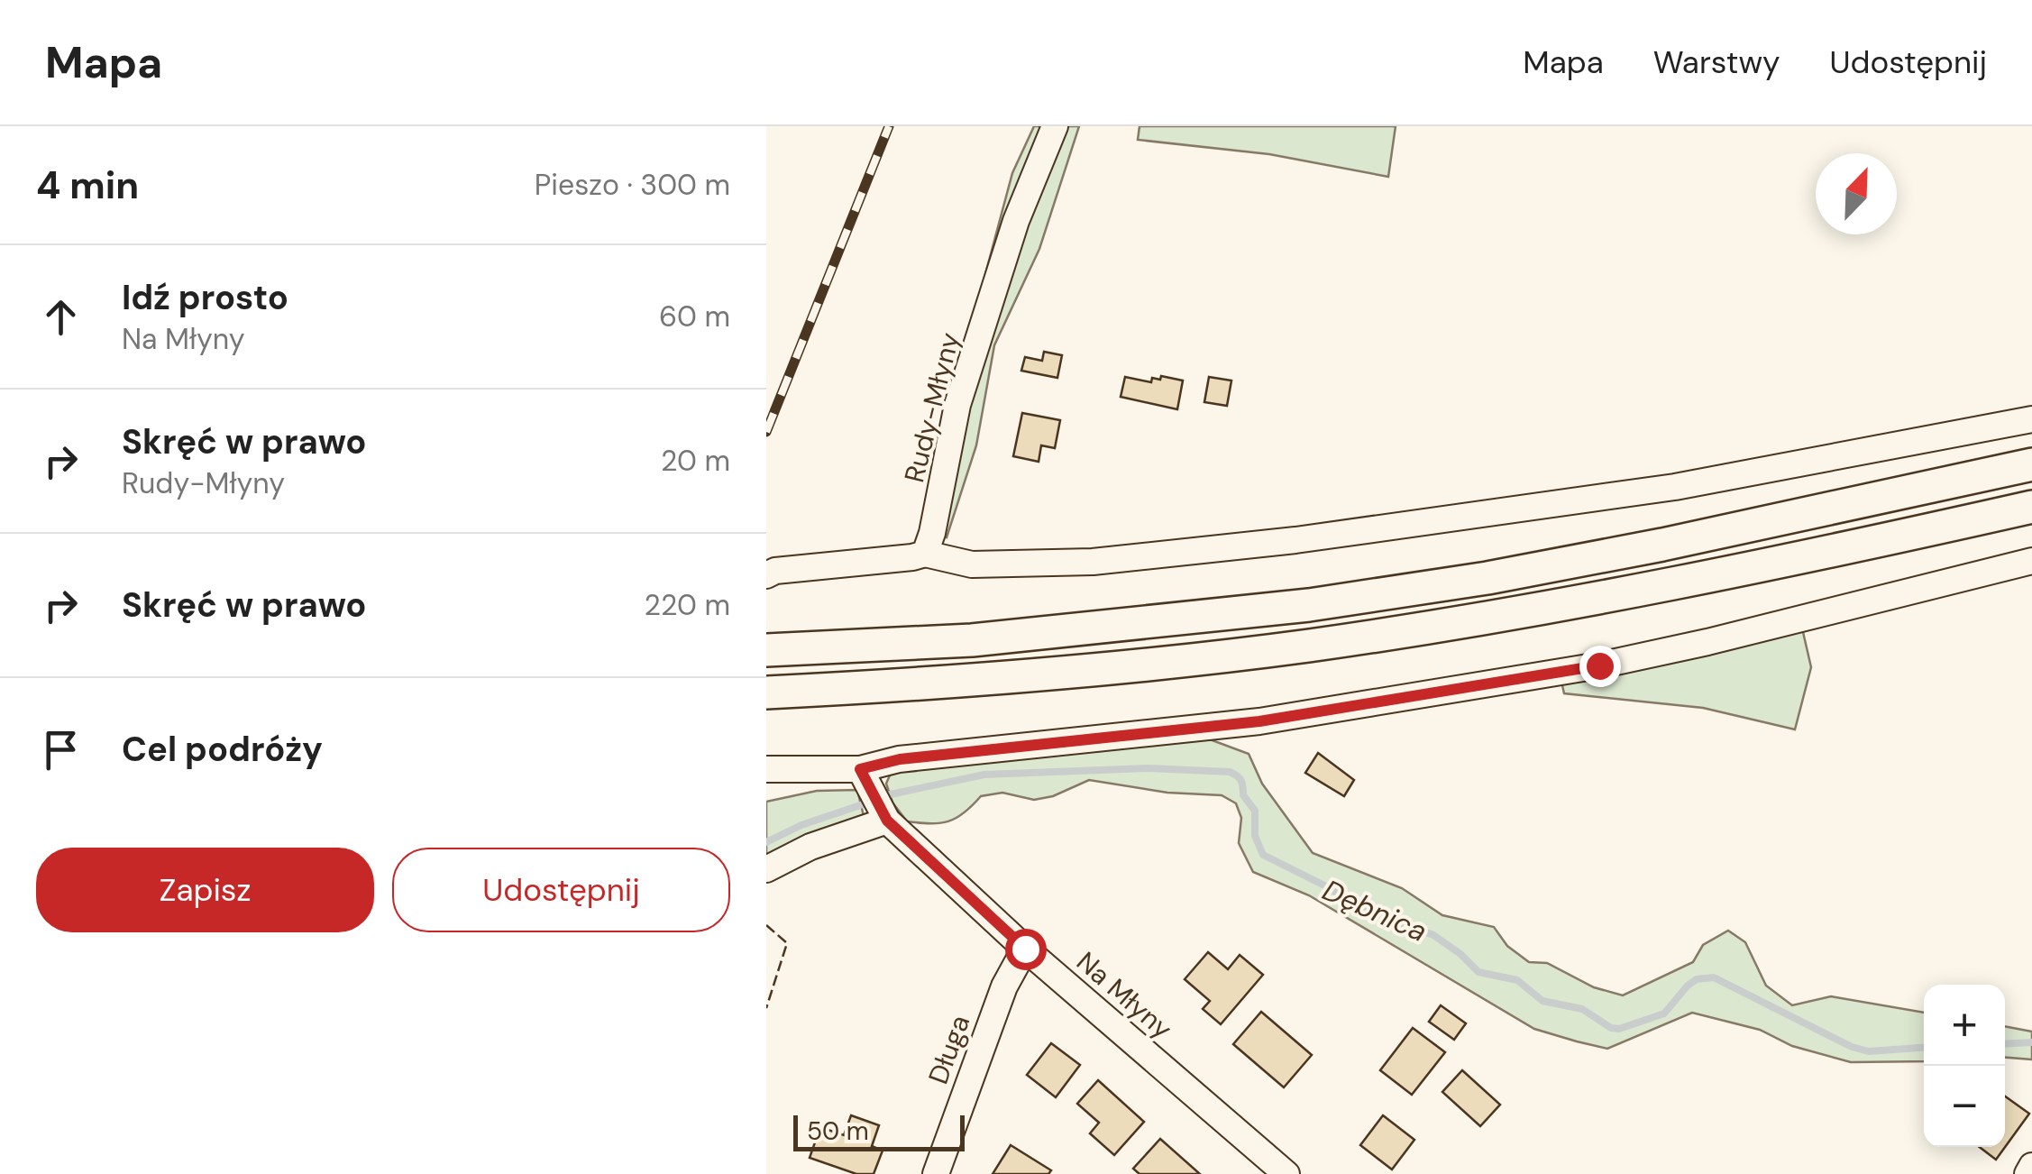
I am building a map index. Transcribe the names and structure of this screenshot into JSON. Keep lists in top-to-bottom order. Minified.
{"streets":{"street":["Rudy-Młyny","Na Młyny","Długa"]},"crossings":[["Na Młyny","Długa"]],"water":["Dębnica"],"scale_bar":"50 m","north":"top right","page":{"header":"Mapa","nav":["Mapa","Warstwy","Udostępnij"],"heading":["4 min","Pieszo · 300 m"],"list":[["Idź prosto","Na Młyny","60 m"],["Skręć w prawo","Rudy-Młyny","20 m"],["Skręć w prawo","220 m"],"Cel podróży"],"buttons":["Zapisz","Udostępnij"],"map_buttons":["+","−"],"scale":"50 m"}}
